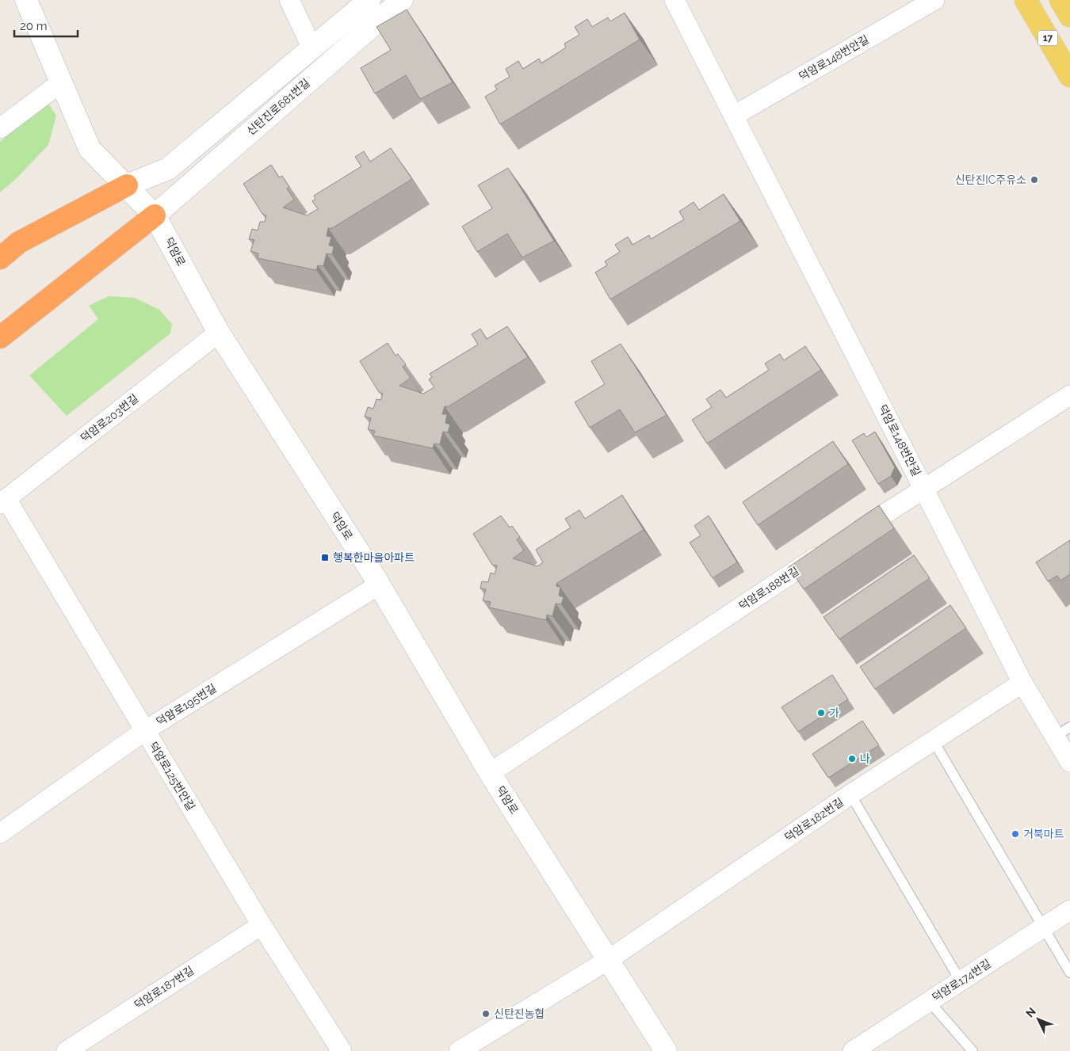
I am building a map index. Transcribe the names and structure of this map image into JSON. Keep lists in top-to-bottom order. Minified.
{"streets":{"main road":["17"],"street":["덕암로148번안길","신탄진로681번길","덕암로","덕암로203번길","덕암로188번길","덕암로195번길","덕암로125번안길","덕암로182번길","덕암로174번길","덕암로187번길"]},"crossings":[["덕암로148번안길","덕암로188번길"],["덕암로148번안길","덕암로182번길"],["신탄진로681번길","덕암로"],["덕암로","덕암로203번길"],["덕암로","덕암로188번길"],["덕암로","덕암로195번길"],["덕암로","덕암로182번길"],["덕암로203번길","덕암로125번안길"],["덕암로195번길","덕암로125번안길"],["덕암로125번안길","덕암로187번길"]],"places":{"other":["신탄진IC주유소","가","나","거북마트","신탄진농협"],"transit":["행복한마을아파트"]},"scale_bar":"20 m","north":"top left"}
